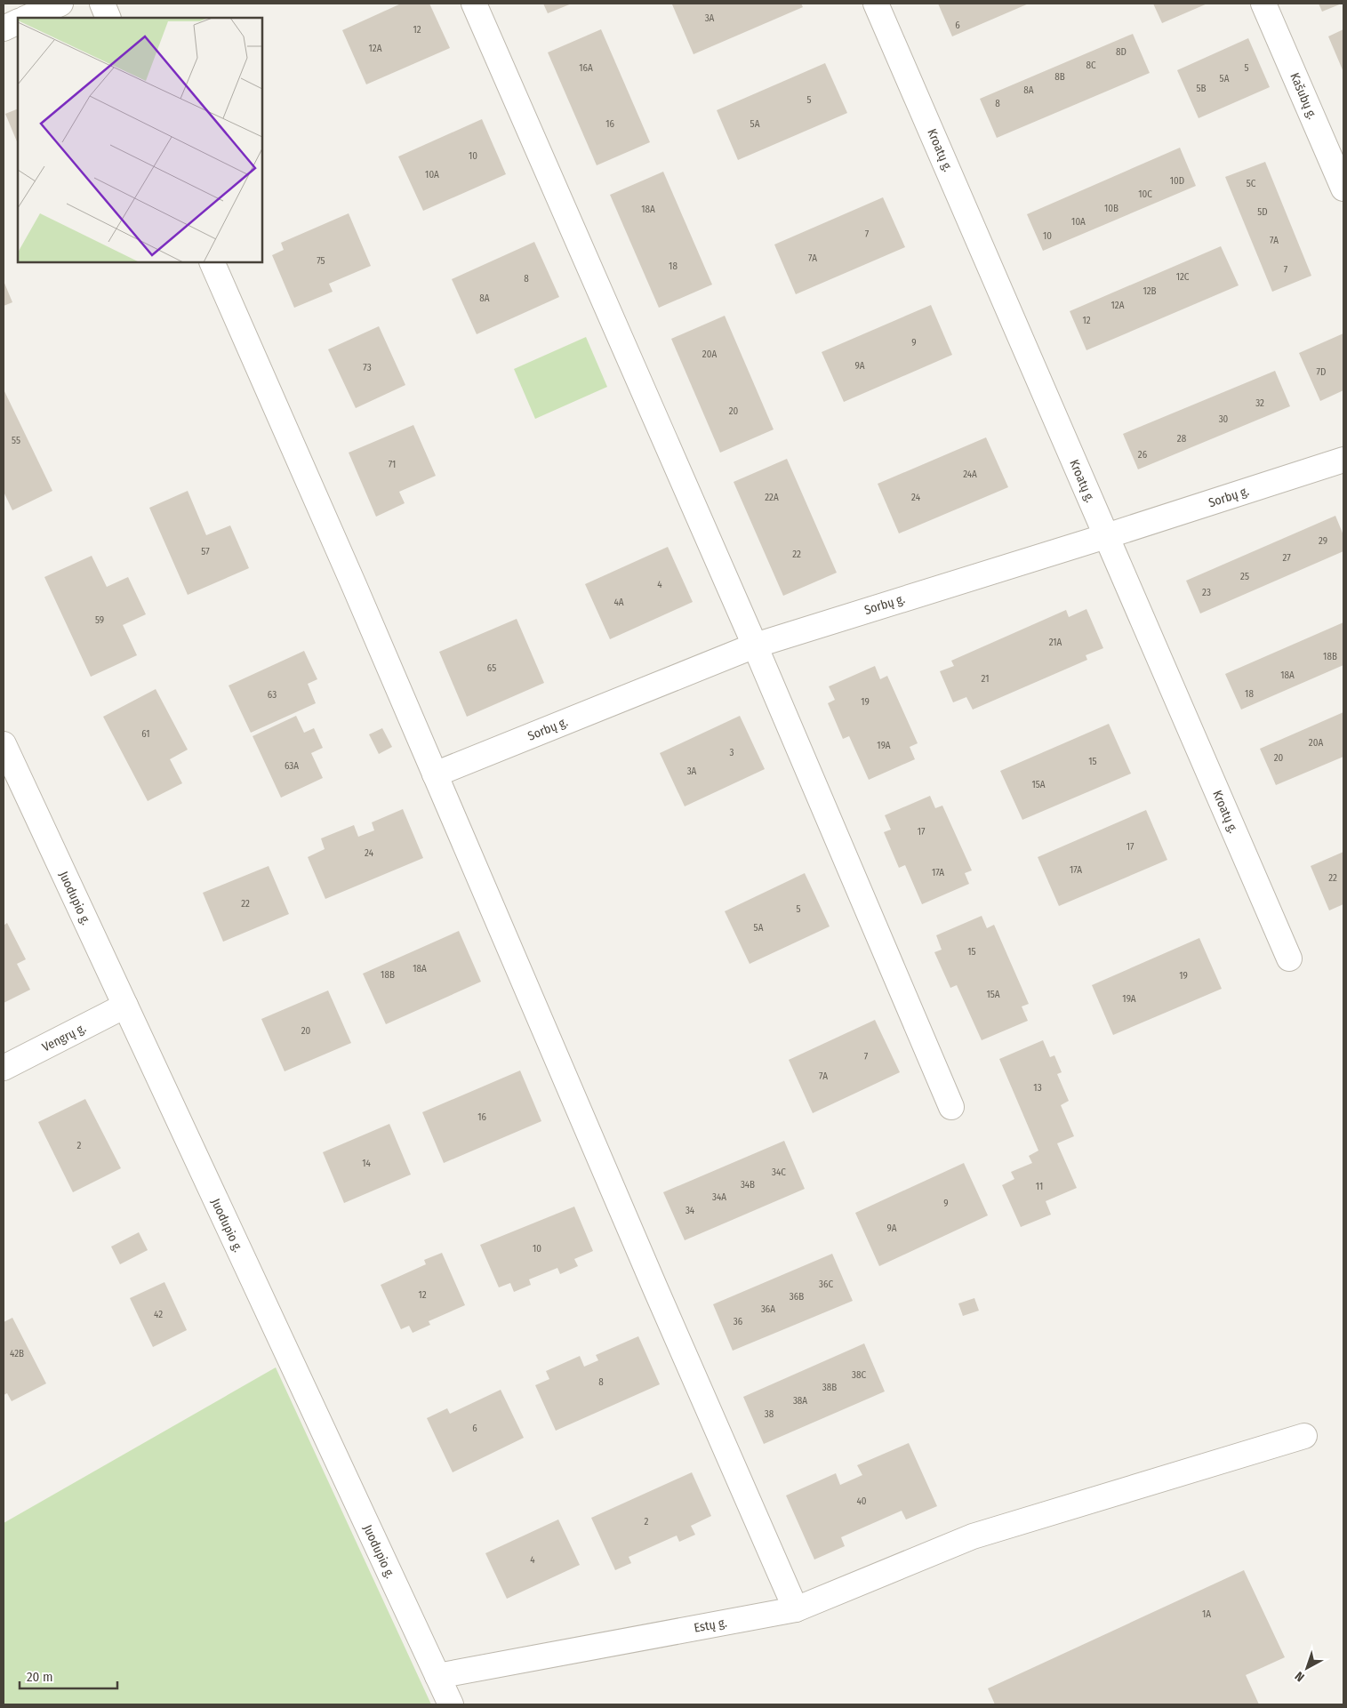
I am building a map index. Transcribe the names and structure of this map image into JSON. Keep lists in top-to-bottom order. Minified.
{"streets":{"street":["Kašubų g.","Kroatų g.","Sorbų g.","Juodupio g.","Vengrų g.","Estų g."]},"crossings":[["Kroatų g.","Sorbų g."],["Juodupio g.","Vengrų g."],["Juodupio g.","Estų g."]],"house_numbers":["3A","6","12","12A","8D","8C","16A","5","8B","5A","5B","8A","5","8","16","5A","10","10A","10D","5C","10C","10B","18A","5D","10A","7","10","7A","7A","75","18","7","12C","8","12B","8A","12A","12","9","20A","9A","73","7D","32","20","30","28","55","26","71","24A","22A","24","29","57","22","27","25","4","23","4A","59","21A","18B","65","18A","21","18","63","19","61","20A","19A","3","20","15","63A","3A","15A","17","17","24","17A","17A","22","22","5","5A","15","18A","18B","19","15A","19A","20","7","7A","13","16","2","14","34C","34B","11","34A","9","34","9A","10","36C","12","36B","36A","42","36","42B","38C","8","38B","38A","38","6","40","2","4","1A"],"scale_bar":"20 m","north":"bottom left"}
